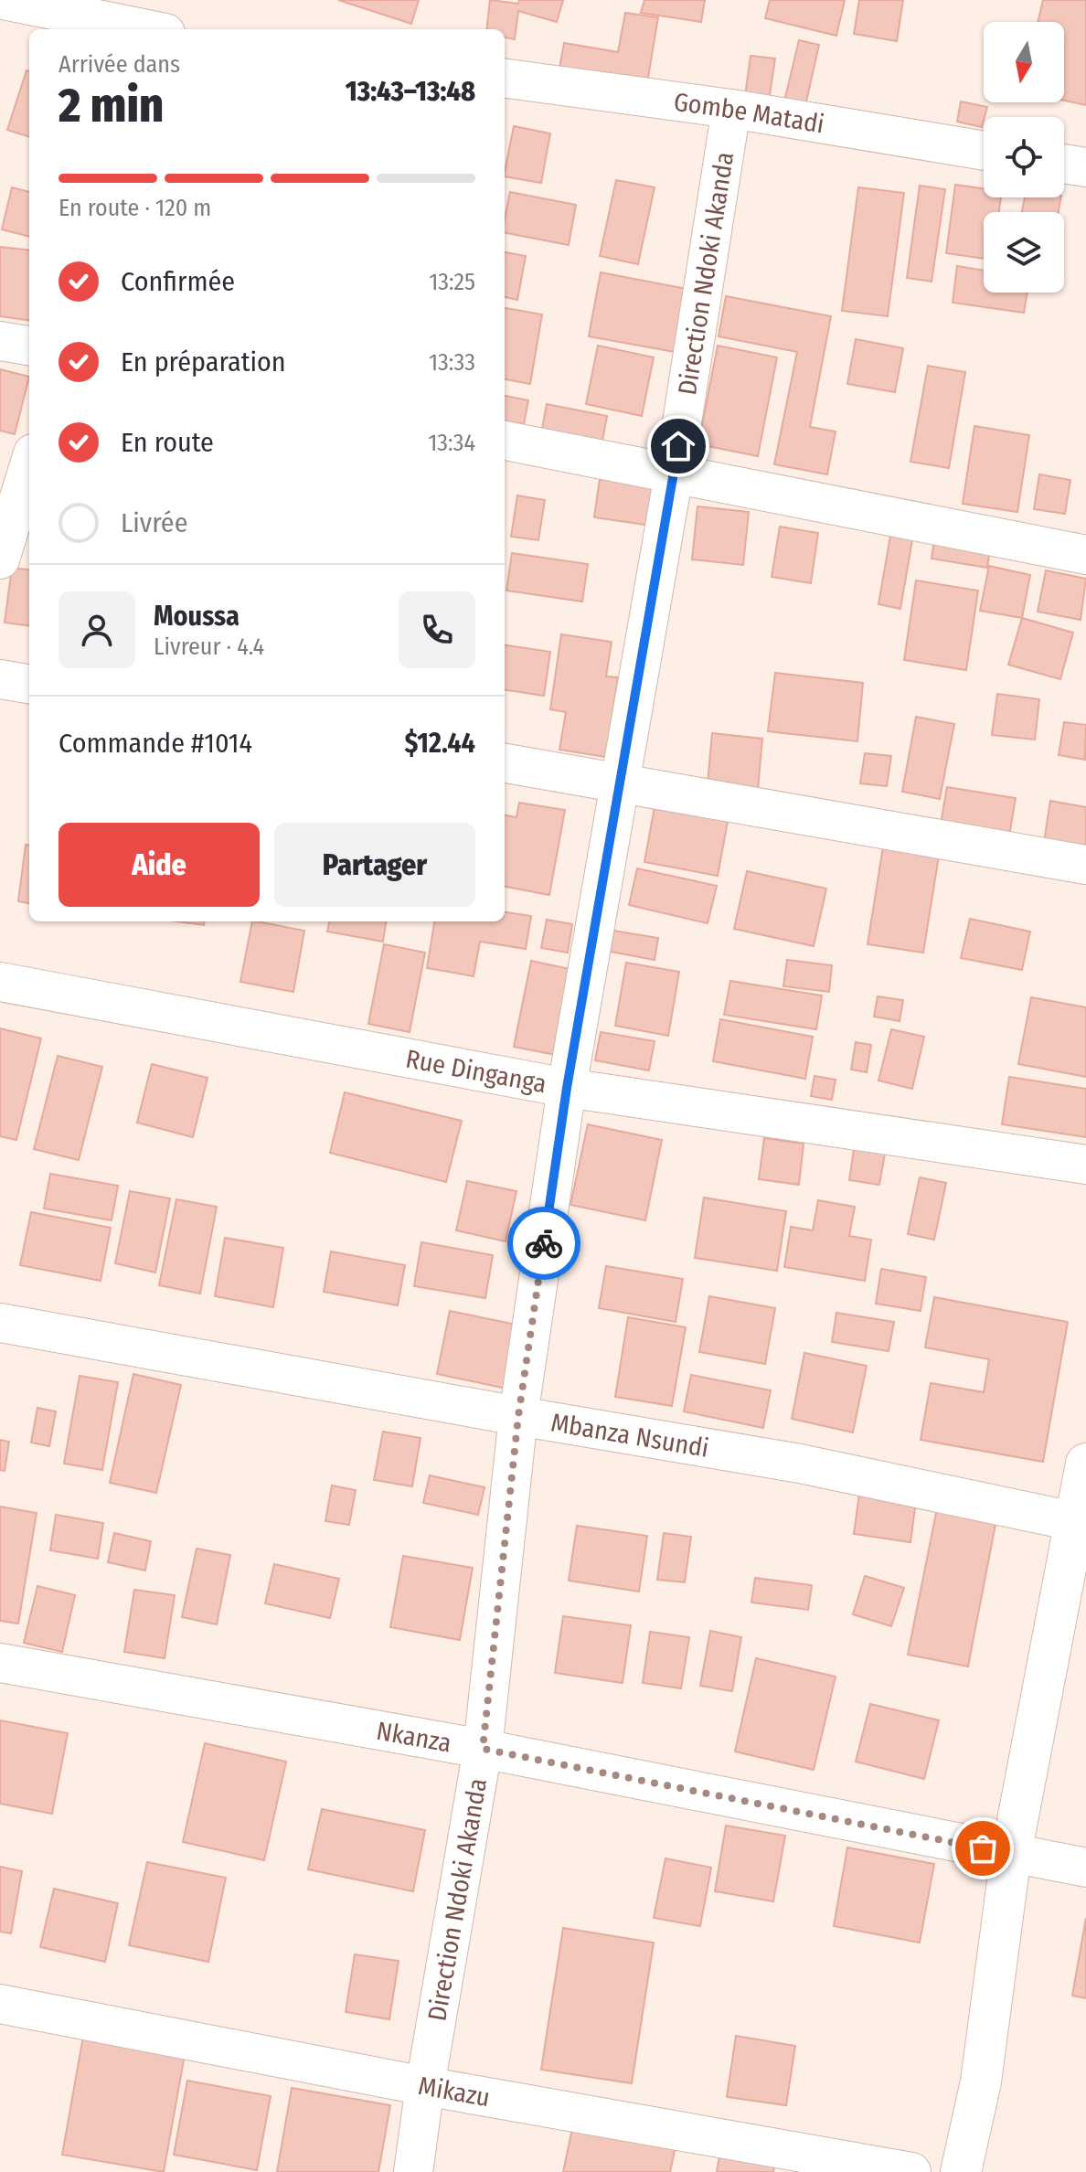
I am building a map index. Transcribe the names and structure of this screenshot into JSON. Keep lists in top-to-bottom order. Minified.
{"streets":{"street":["Gombe Matadi","Direction Ndoki Akanda","Rue Dinganga","Mbanza Nsundi","Nkanza","Mikazu"]},"crossings":[["Gombe Matadi","Direction Ndoki Akanda"],["Direction Ndoki Akanda","Rue Dinganga"],["Direction Ndoki Akanda","Mbanza Nsundi"],["Direction Ndoki Akanda","Nkanza"],["Direction Ndoki Akanda","Mikazu"]],"north":"bottom","page":{"heading":["2 min","Arrivée dans","13:43–13:48"],"panel":["Moussa","Livreur · 4.4","Commande #1014","$12.44"],"bar":"En route · 120 m","list":[["Confirmée","13:25"],["En préparation","13:33"],["En route","13:34"],"Livrée"],"buttons":["Aide","Partager"]}}
